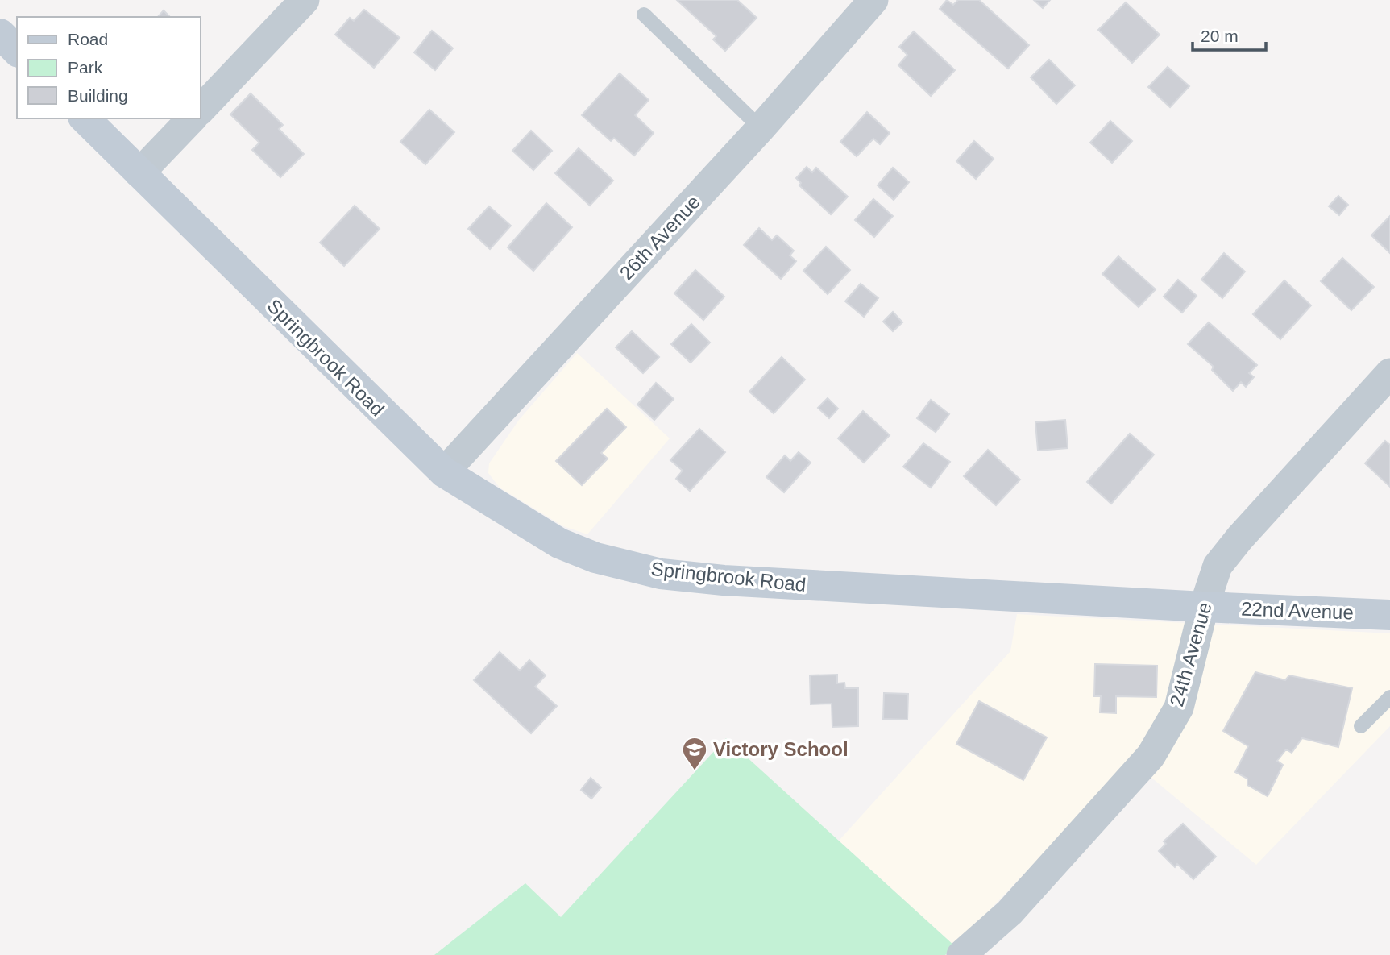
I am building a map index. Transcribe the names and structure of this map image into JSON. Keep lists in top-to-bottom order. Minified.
{"streets":{"street":["26th Avenue","Springbrook Road","22nd Avenue","24th Avenue"]},"crossings":[["26th Avenue","Springbrook Road"],["Springbrook Road","22nd Avenue"],["Springbrook Road","24th Avenue"],["22nd Avenue","24th Avenue"]],"places":{"school or university":["Victory School"]},"legend":["Road","Park","Building"],"scale_bar":"20 m"}
